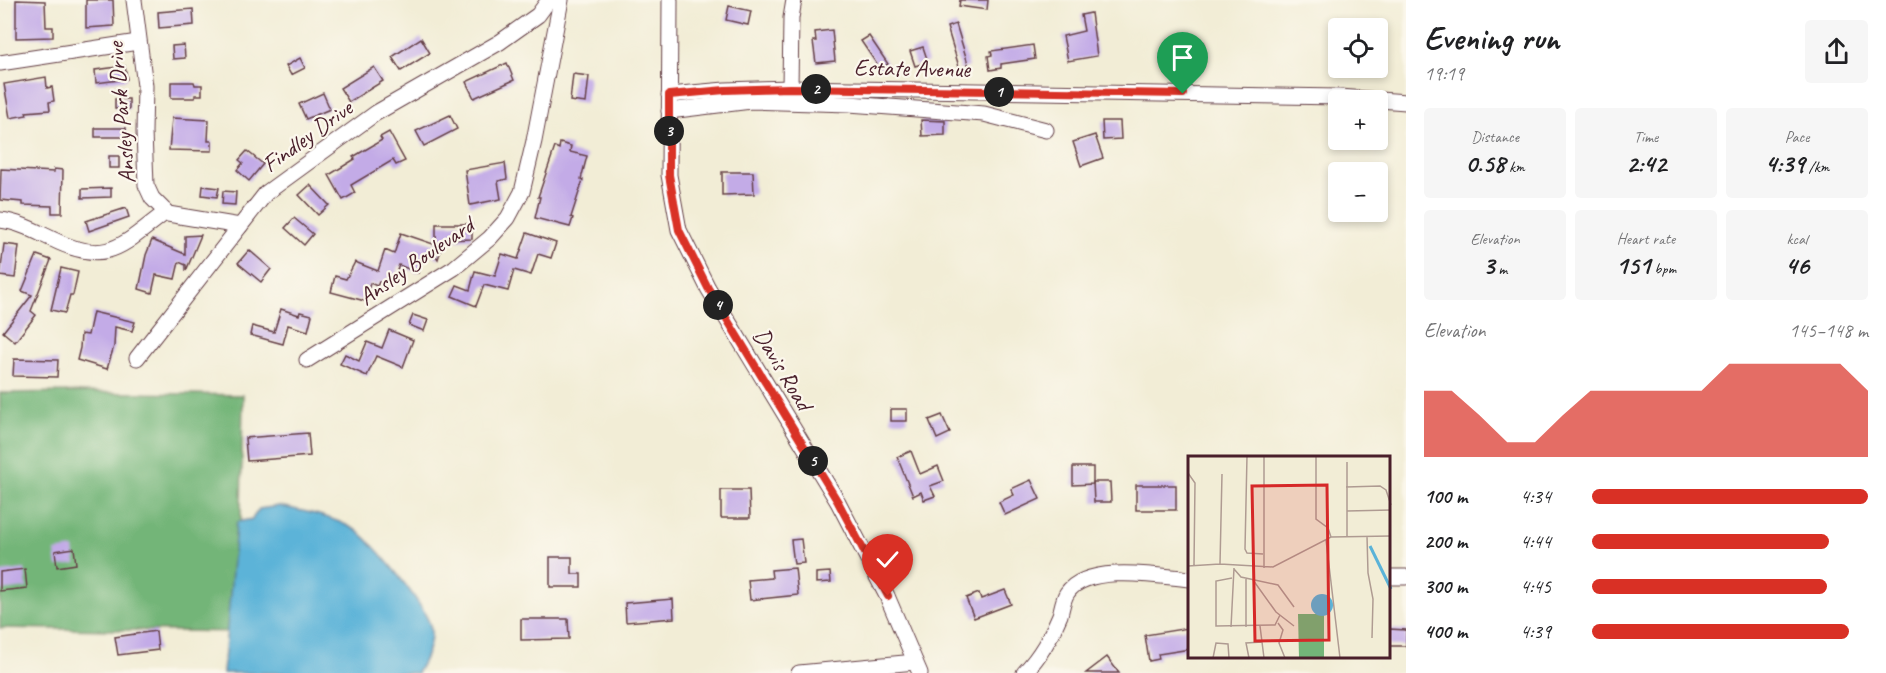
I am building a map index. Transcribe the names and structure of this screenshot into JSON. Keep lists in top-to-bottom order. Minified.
{"streets":{"street":["Estate Avenue","Ansley Park Drive","Findley Drive","Ansley Boulevard","Davis Road"]},"crossings":[["Estate Avenue","Davis Road"]],"page":{"heading":["Evening run","19:19"],"map_buttons":["+","−"],"pins":["2","1","3","4","5"],"stats":[["Distance","0.58 km"],["Time","2:42"],["Pace","4:39 /km"],["Elevation","3 m"],["Heart rate","151 bpm"],["kcal","46"]],"chart":["Elevation","145–148 m"],"list":[{"name":"100 m","note":"4:34"},{"name":"200 m","note":"4:44"},{"name":"300 m","note":"4:45"},{"name":"400 m","note":"4:39"}]}}
